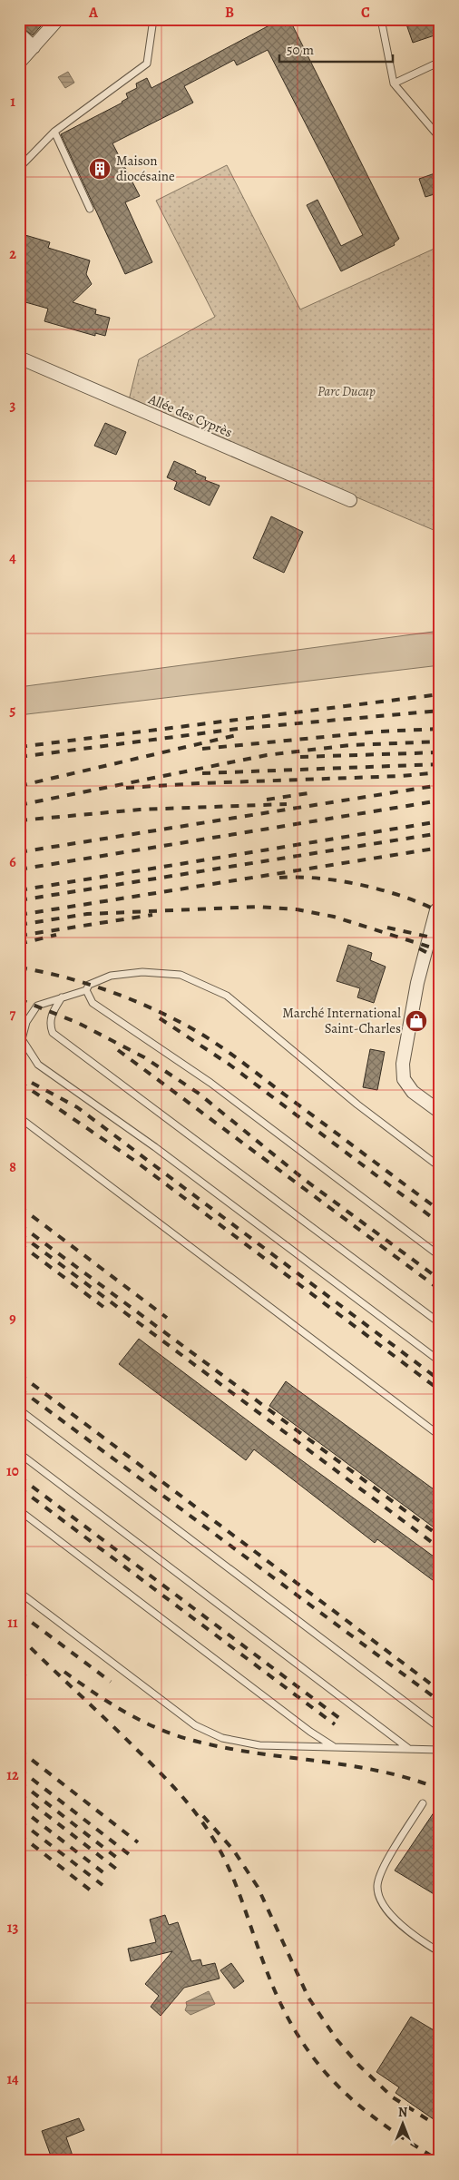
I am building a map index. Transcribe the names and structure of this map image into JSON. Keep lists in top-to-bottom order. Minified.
{"streets":{"street":["Allée des Cyprès"]},"parks":["Parc Ducup"],"places":{"building":["Maison diocésaine"],"shop":["Marché International Saint-Charles"]},"scale_bar":"50 m","north":"top","grid":{"columns":["A","B","C"],"rows":["1","2","3","4","5","6","7","8","9","10","11","12","13","14"]}}
